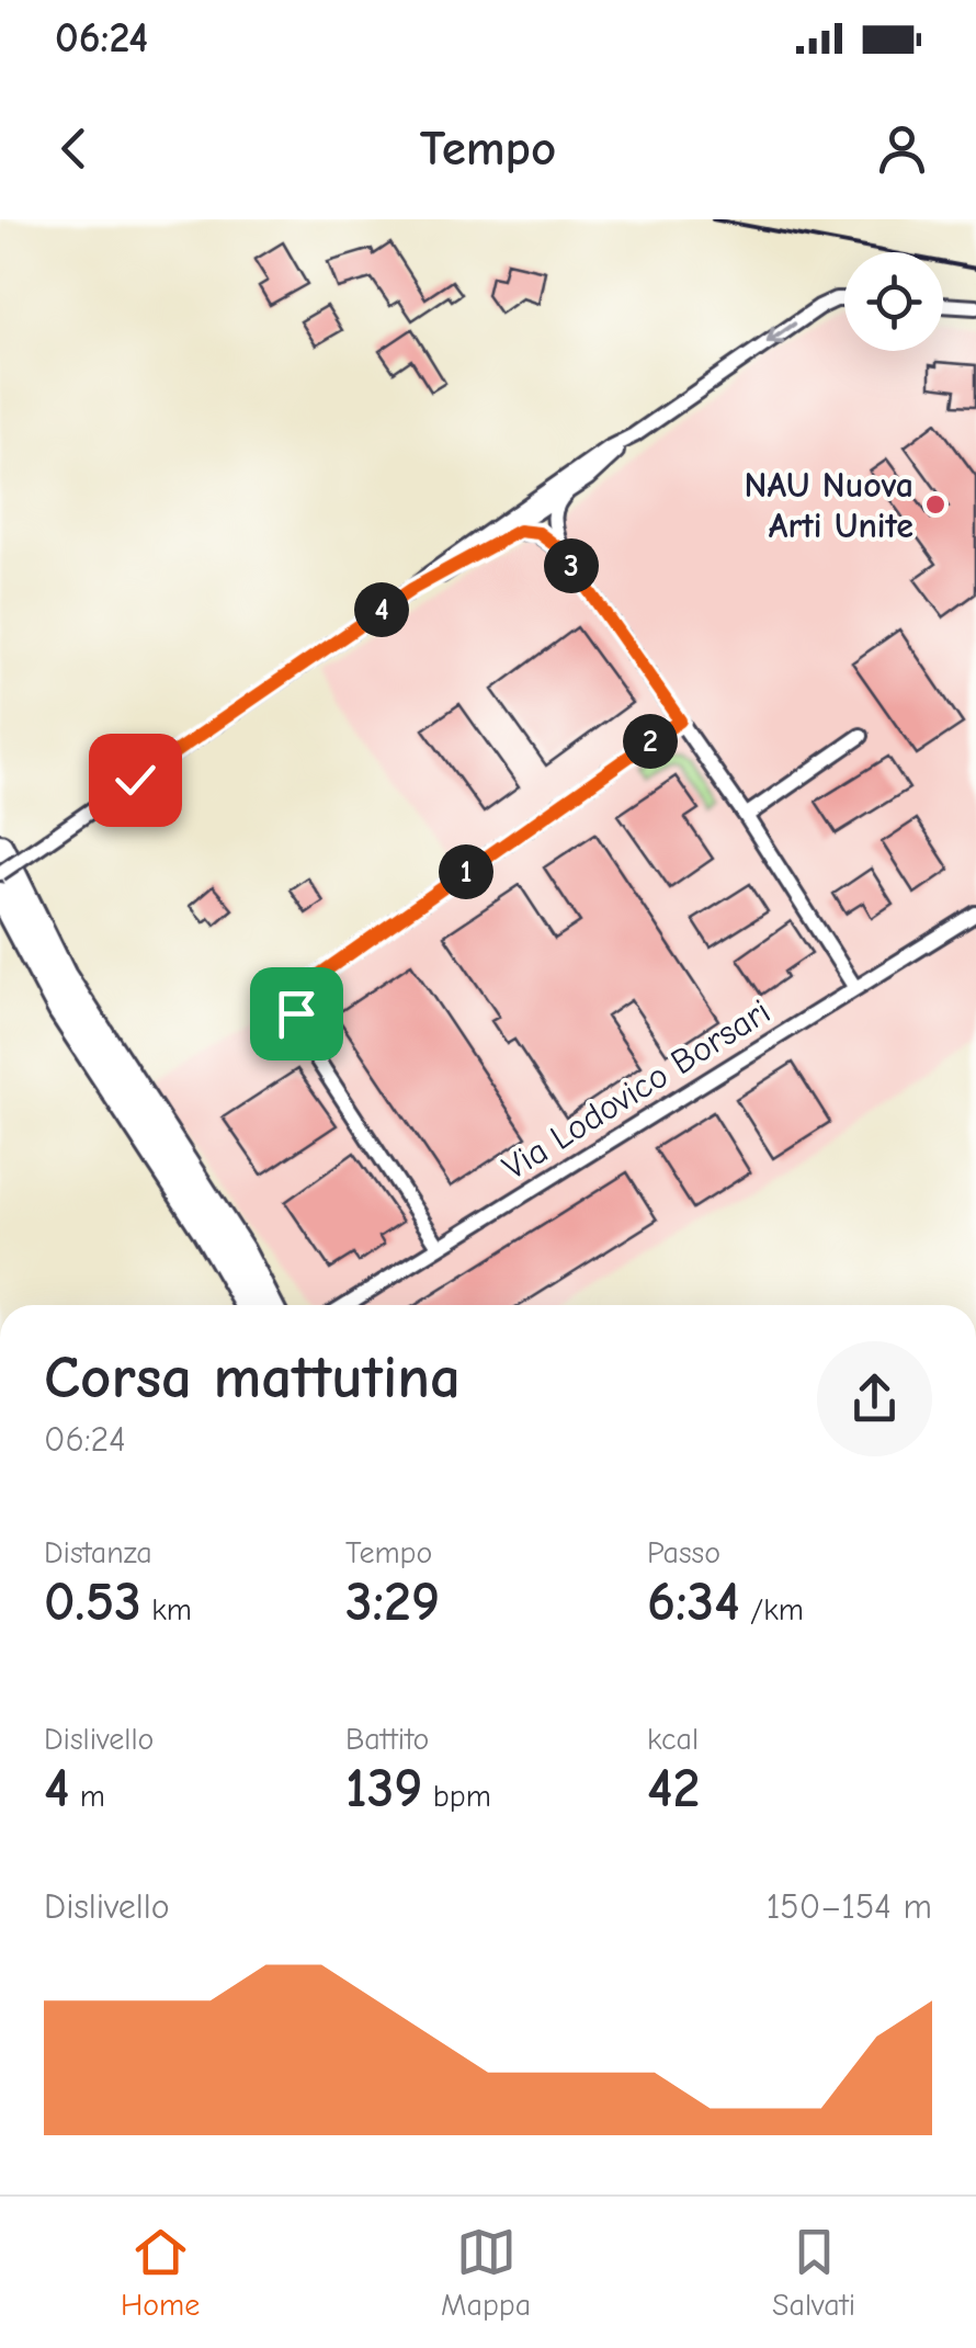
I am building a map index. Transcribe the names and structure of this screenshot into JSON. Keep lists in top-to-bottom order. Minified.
{"streets":{"street":["Via Lodovico Borsari"]},"places":["NAU Nuova Arti Unite"],"page":{"status":"06:24","header":"Tempo","pins":["3","4","2","1"],"heading":["Corsa mattutina","06:24"],"stats":[["Distanza","0.53 km"],["Tempo","3:29"],["Passo","6:34 /km"],["Dislivello","4 m"],["Battito","139 bpm"],["kcal","42"]],"chart":["Dislivello","150–154 m"],"tabs":["Home","Mappa","Salvati"]}}
